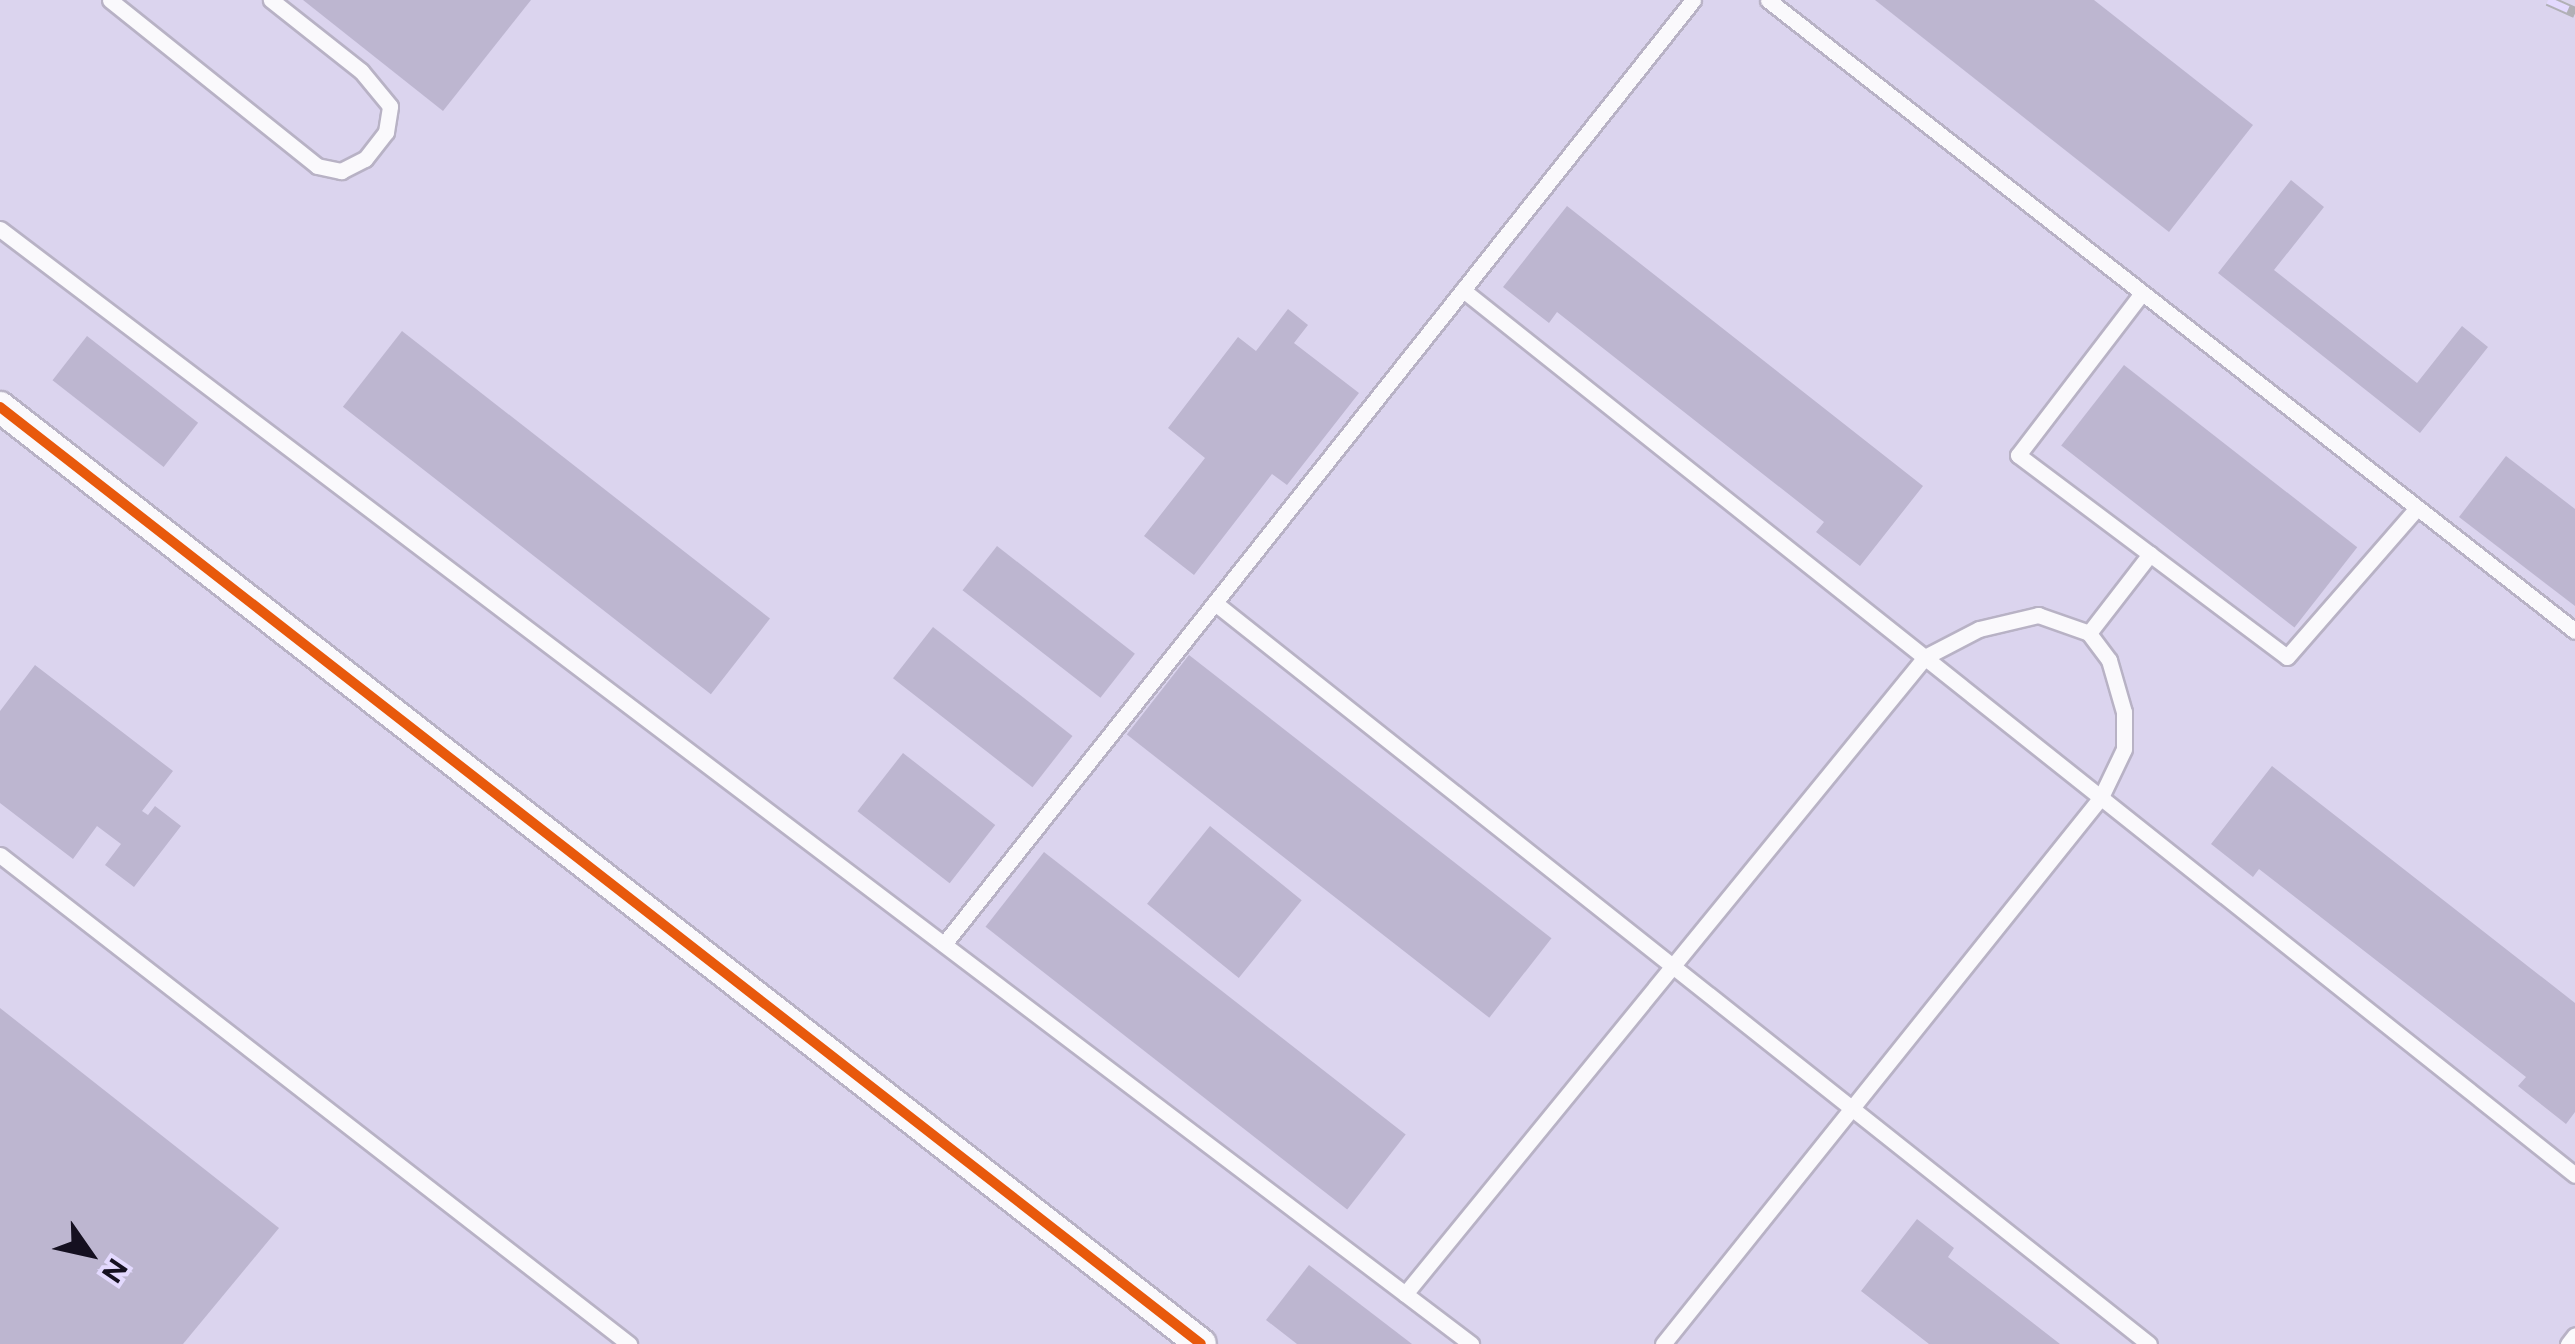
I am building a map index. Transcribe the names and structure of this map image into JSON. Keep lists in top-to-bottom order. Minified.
{"north":"bottom right"}
